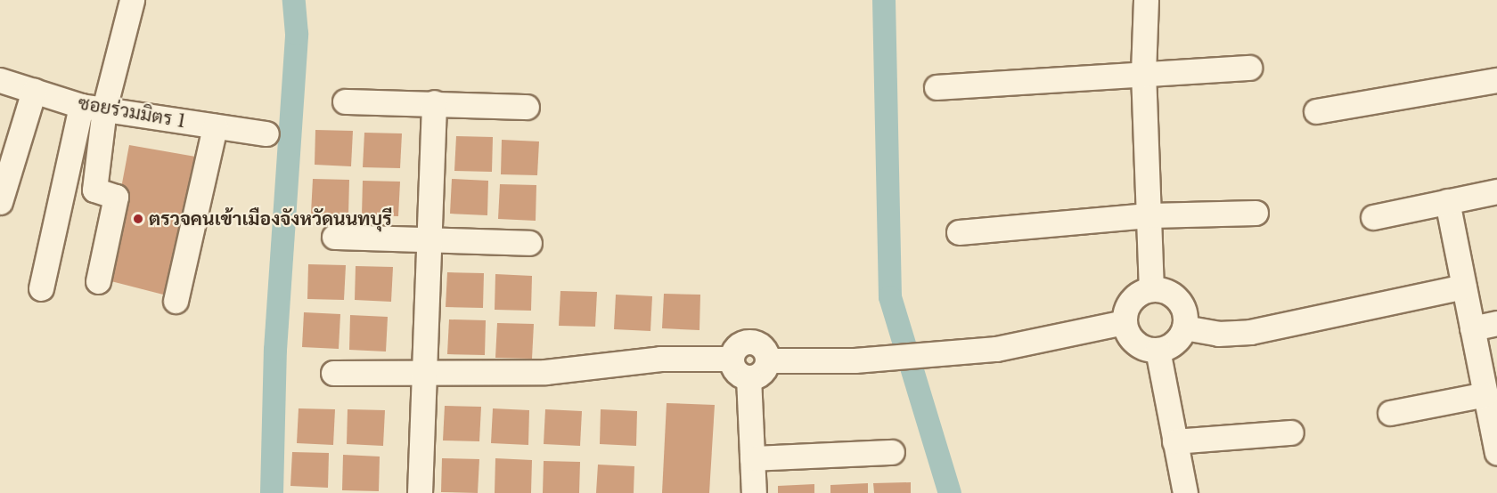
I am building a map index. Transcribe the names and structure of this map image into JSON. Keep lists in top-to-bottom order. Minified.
{"streets":{"street":["ซอยร่วมมิตร 1"]},"places":["ตรวจคนเข้าเมืองจังหวัดนนทบุรี"]}
